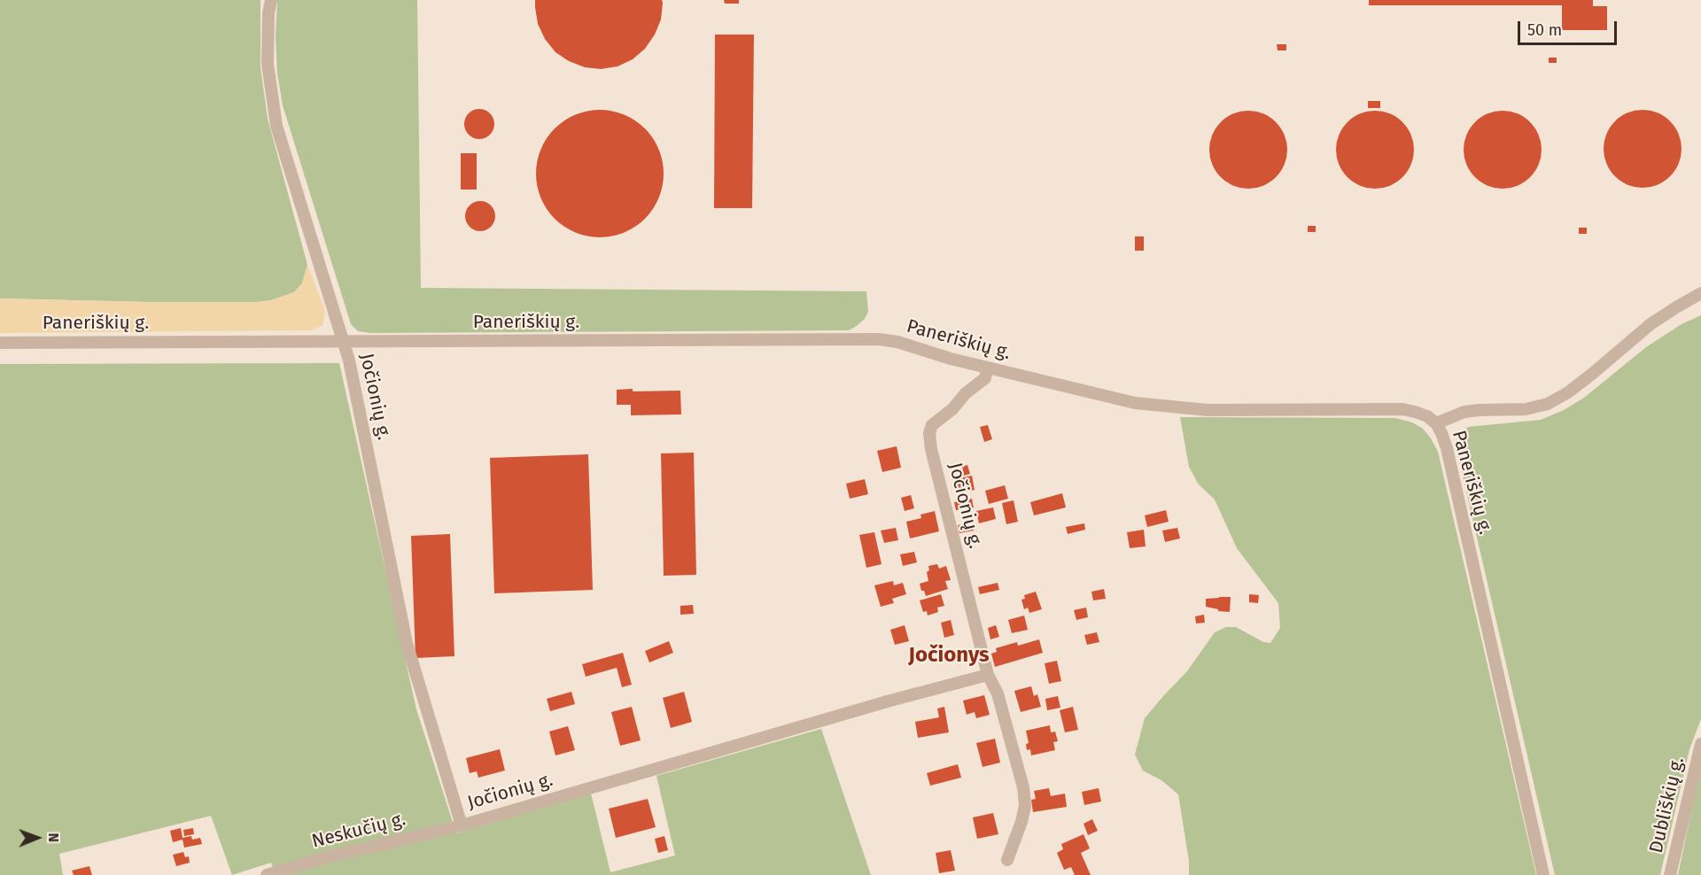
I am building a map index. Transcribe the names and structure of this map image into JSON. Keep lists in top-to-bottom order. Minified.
{"streets":{"street":["Paneriškių g.","Jočionių g.","Dubliškių g.","Neskučių g."]},"crossings":[["Paneriškių g.","Jočionių g."],["Jočionių g.","Neskučių g."]],"districts":["Jočionys"],"scale_bar":"50 m","north":"right"}
